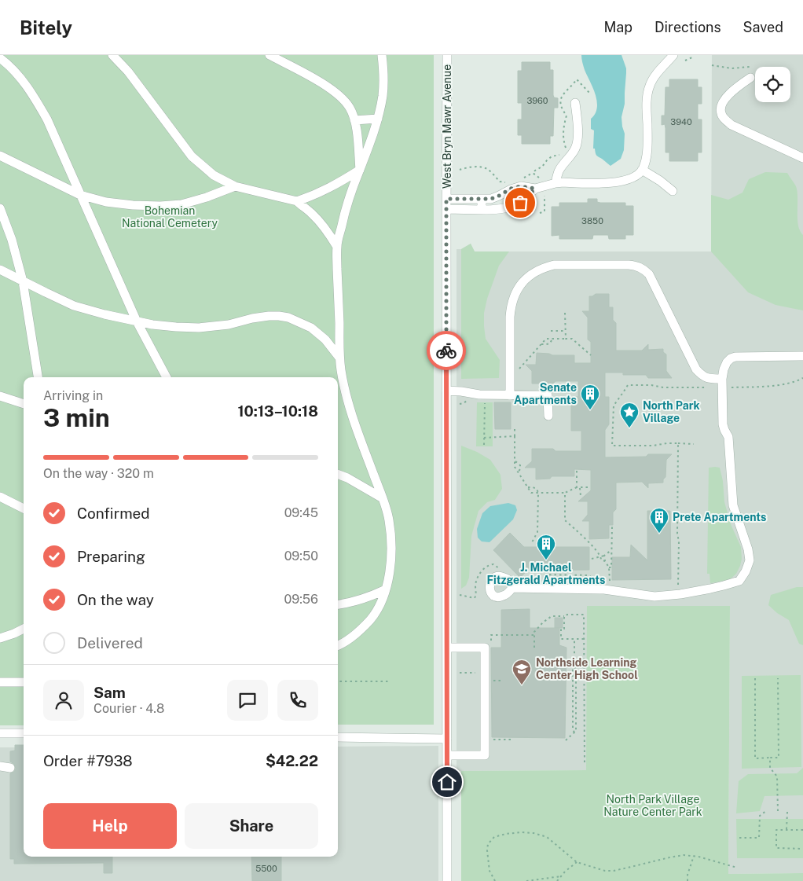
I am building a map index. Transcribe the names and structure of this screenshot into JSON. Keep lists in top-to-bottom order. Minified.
{"streets":{"street":["West Bryn Mawr Avenue"]},"parks":["Bohemian National Cemetery","North Park Village Nature Center Park"],"places":{"building":["Senate Apartments","Prete Apartments","J. Michael Fitzgerald Apartments"],"place":["North Park Village"],"school or university":["Northside Learning Center High School"]},"house_numbers":["3960","3940","3850","5500"],"page":{"header":"Bitely","nav":["Map","Directions","Saved"],"heading":["3 min","Arriving in","10:13–10:18"],"panel":["Sam","Courier · 4.8","Order #7938","$42.22"],"bar":"On the way · 320 m","list":[["Confirmed","09:45"],["Preparing","09:50"],["On the way","09:56"],"Delivered"],"buttons":["Help","Share"]}}
